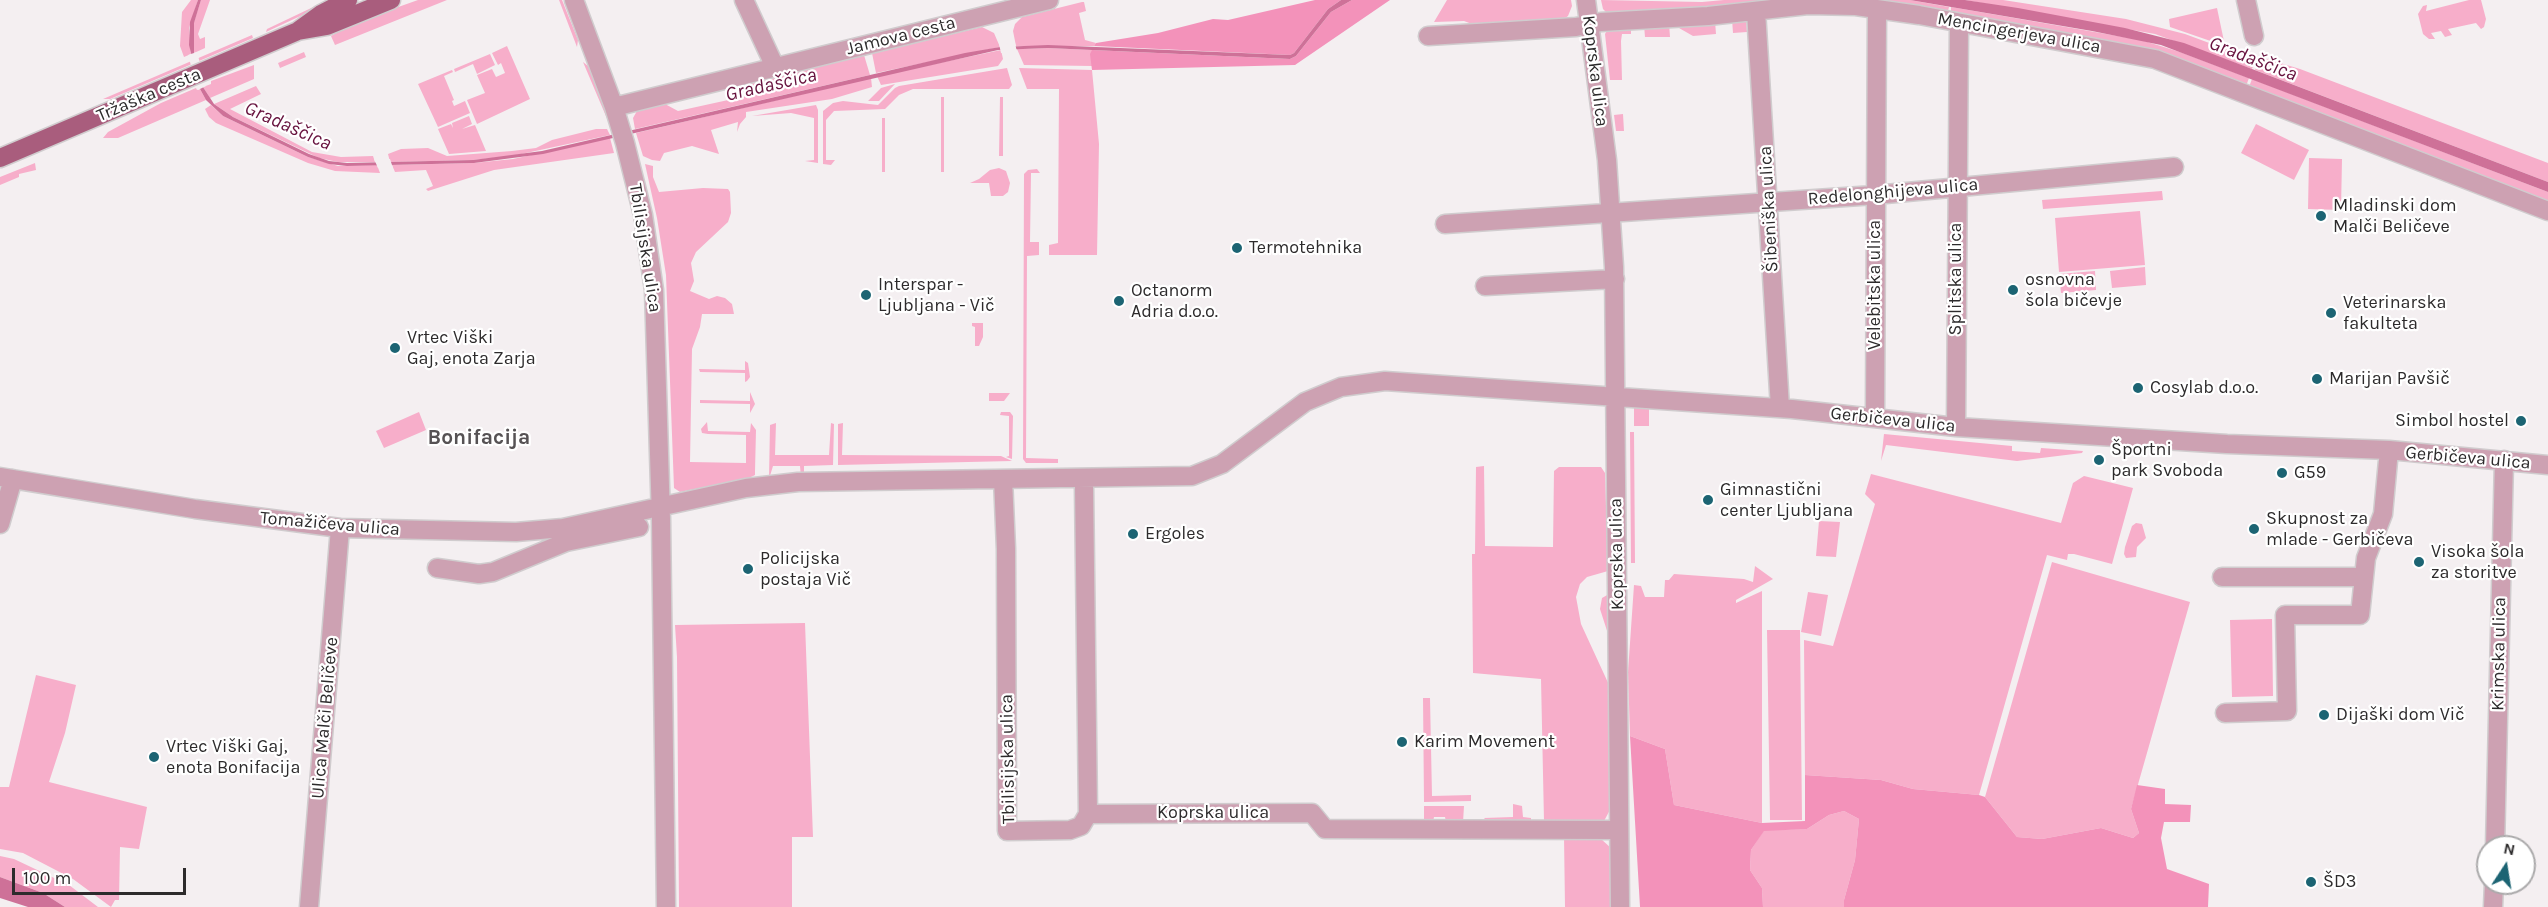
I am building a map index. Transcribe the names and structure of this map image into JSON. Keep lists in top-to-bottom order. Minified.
{"streets":{"main road":["Tržaška cesta"],"street":["Mencingerjeva ulica","Jamova cesta","Koprska ulica","Redelonghijeva ulica","Šibeniška ulica","Tbilisijska ulica","Splitska ulica","Velebitska ulica","Gerbičeva ulica","Tomažičeva ulica","Krimska ulica","Ulica Malči Beličeve"]},"crossings":[["Mencingerjeva ulica","Koprska ulica"],["Mencingerjeva ulica","Šibeniška ulica"],["Mencingerjeva ulica","Splitska ulica"],["Mencingerjeva ulica","Velebitska ulica"],["Jamova cesta","Tbilisijska ulica"],["Koprska ulica","Redelonghijeva ulica"],["Koprska ulica","Tbilisijska ulica"],["Koprska ulica","Gerbičeva ulica"],["Redelonghijeva ulica","Šibeniška ulica"],["Redelonghijeva ulica","Splitska ulica"],["Redelonghijeva ulica","Velebitska ulica"],["Šibeniška ulica","Gerbičeva ulica"],["Tbilisijska ulica","Tomažičeva ulica"],["Splitska ulica","Gerbičeva ulica"],["Velebitska ulica","Gerbičeva ulica"],["Gerbičeva ulica","Krimska ulica"],["Tomažičeva ulica","Ulica Malči Beličeve"]],"districts":["Bonifacija"],"water":["Gradaščica"],"places":["Mladinski dom Malči Beličeve","Termotehnika","osnovna šola bičevje","Interspar - Ljubljana - Vič","Octanorm Adria d.o.o.","Veterinarska fakulteta","Vrtec Viški Gaj, enota Zarja","Marijan Pavšič","Cosylab d.o.o.","Simbol hostel","Športni park Svoboda","G59","Gimnastični center Ljubljana","Skupnost za mlade - Gerbičeva","Ergoles","Visoka šola za storitve","Policijska postaja Vič","Dijaški dom Vič","Karim Movement","Vrtec Viški Gaj, enota Bonifacija","ŠD3"],"scale_bar":"100 m","north":"top"}
